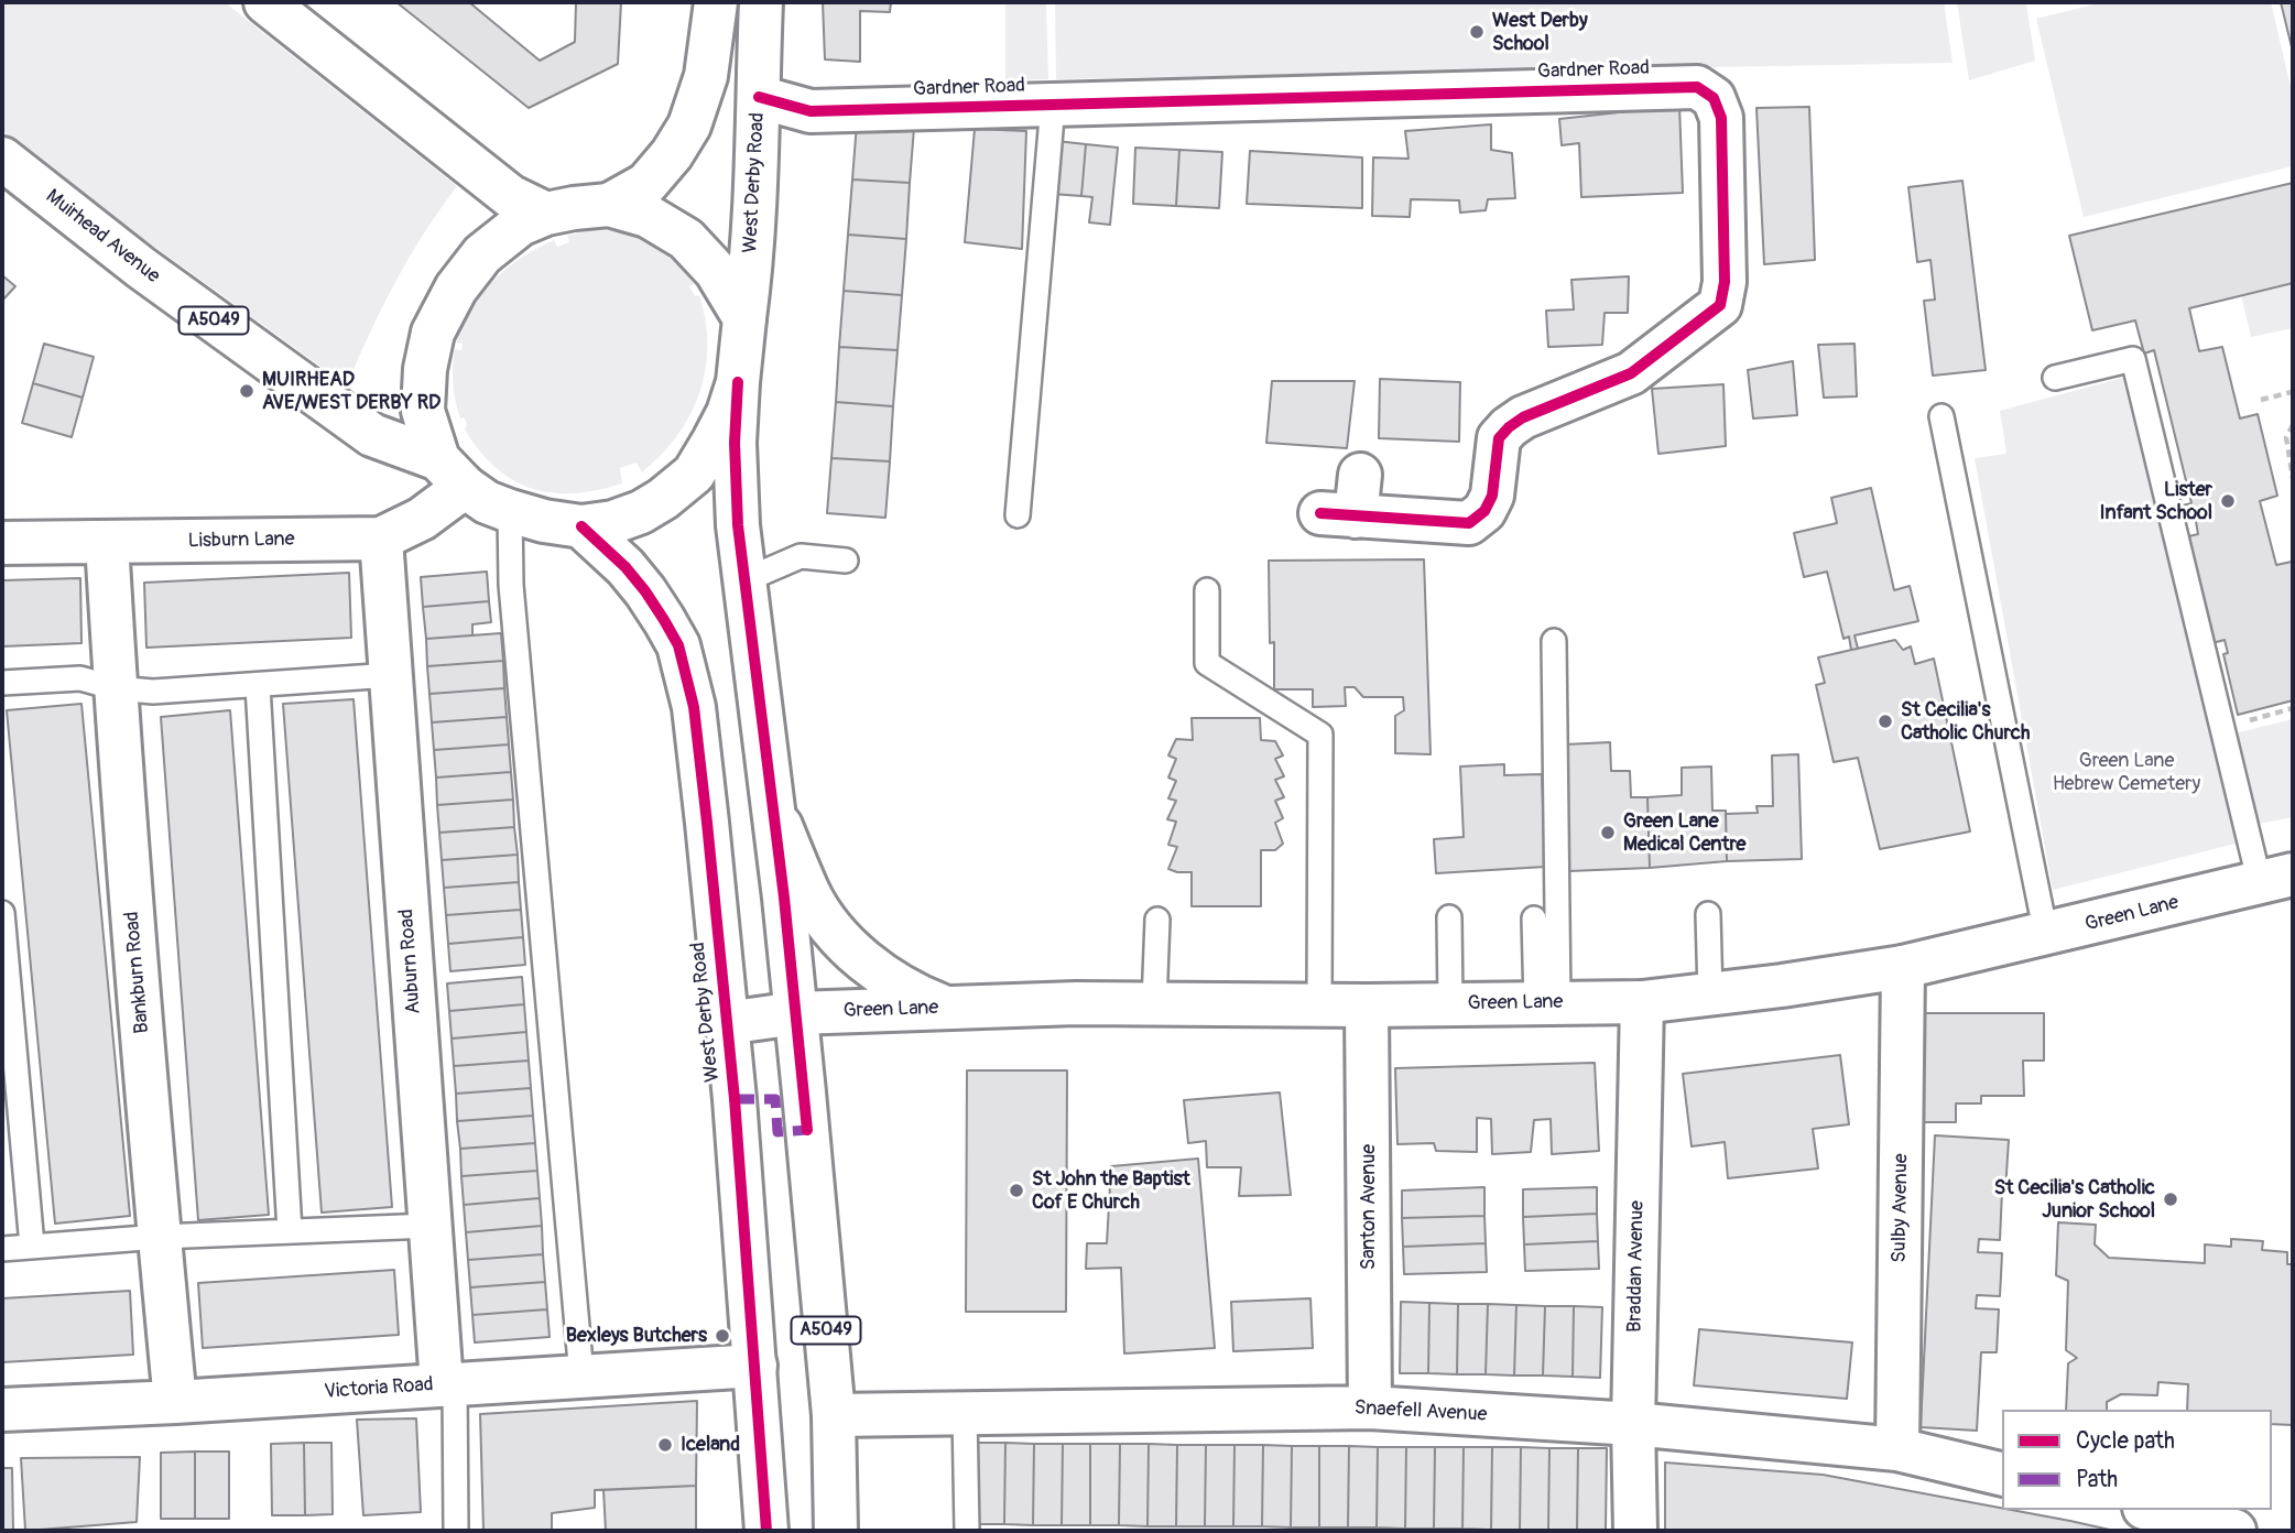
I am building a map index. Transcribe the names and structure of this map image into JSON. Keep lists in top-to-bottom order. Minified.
{"streets":{"main road":["Gardner Road","West Derby Road","Muirhead Avenue","A5049","Lisburn Lane","Green Lane","Auburn Road","Bankburn Road","Santon Avenue","Sulby Avenue","Braddan Avenue","Victoria Road","Snaefell Avenue"]},"crossings":[["Gardner Road","West Derby Road"],["West Derby Road","A5049"],["West Derby Road","Green Lane"],["West Derby Road","Victoria Road"],["Muirhead Avenue","A5049"],["Muirhead Avenue","Lisburn Lane"],["A5049","Lisburn Lane"],["A5049","Green Lane"],["A5049","Snaefell Avenue"],["Lisburn Lane","Auburn Road"],["Lisburn Lane","Bankburn Road"],["Green Lane","Santon Avenue"],["Green Lane","Sulby Avenue"],["Green Lane","Braddan Avenue"],["Auburn Road","Victoria Road"],["Bankburn Road","Victoria Road"],["Santon Avenue","Snaefell Avenue"],["Sulby Avenue","Snaefell Avenue"],["Braddan Avenue","Snaefell Avenue"]],"parks":["Green Lane Hebrew Cemetery"],"places":["West Derby School","MUIRHEAD AVE/WEST DERBY RD","Lister Infant School","St Cecilia's Catholic Church","Green Lane Medical Centre","St John the Baptist Cof E Church","St Cecilia's Catholic Junior School","Bexleys Butchers","Iceland"],"legend":["Cycle path","Path"]}
